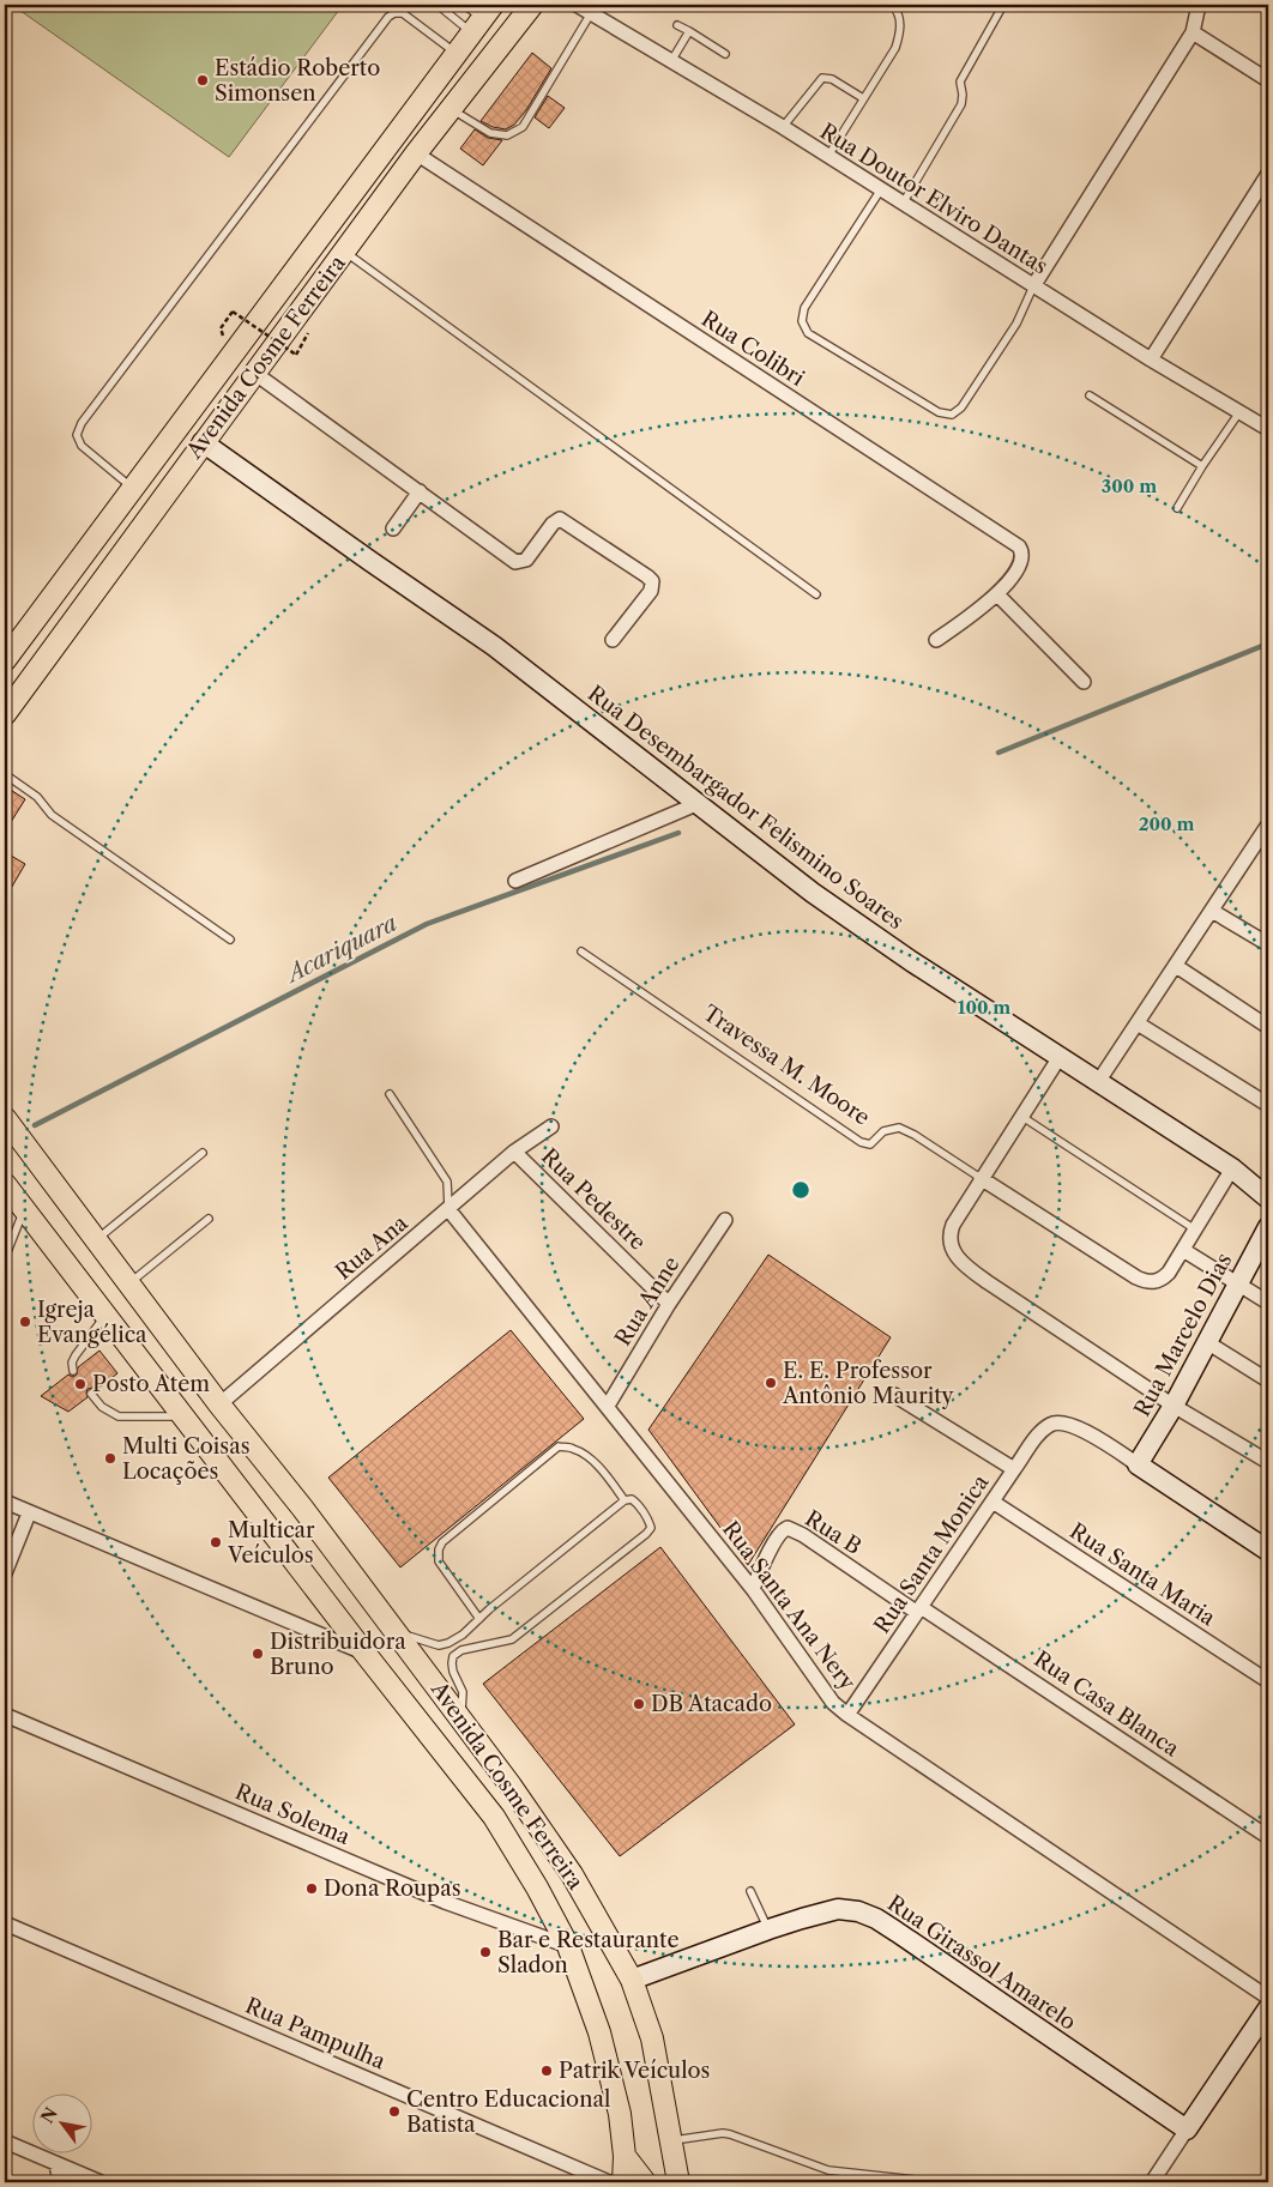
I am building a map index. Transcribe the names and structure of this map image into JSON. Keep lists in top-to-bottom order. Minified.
{"streets":{"main road":["Avenida Cosme Ferreira"],"street":["Rua Doutor Elviro Dantas","Rua Colibri","Rua Desembargador Felismino Soares","Travessa M. Moore","Rua Pedestre","Rua Ana","Rua Anne","Rua Marcelo Dias","Rua B","Rua Santa Monica","Rua Santa Maria","Rua Santa Ana Nery","Rua Casa Blanca","Rua Solema","Rua Girassol Amarelo","Rua Pampulha"]},"crossings":[["Rua Colibri","Avenida Cosme Ferreira"],["Avenida Cosme Ferreira","Rua Desembargador Felismino Soares"],["Avenida Cosme Ferreira","Rua Ana"],["Avenida Cosme Ferreira","Rua Solema"],["Avenida Cosme Ferreira","Rua Girassol Amarelo"],["Rua Pedestre","Rua Ana"],["Rua Pedestre","Rua Anne"],["Rua Ana","Rua Santa Ana Nery"],["Rua Anne","Rua Santa Ana Nery"],["Rua Marcelo Dias","Rua Santa Monica"],["Rua B","Rua Santa Monica"],["Rua B","Rua Santa Ana Nery"],["Rua B","Rua Casa Blanca"],["Rua Santa Monica","Rua Santa Maria"],["Rua Santa Monica","Rua Santa Ana Nery"],["Rua Santa Monica","Rua Casa Blanca"]],"water":["Acariquara"],"places":["Estádio Roberto Simonsen","Igreja Evangélica","E. E. Professor Antônio Maurity","Posto Atem","Multi Coisas Locações","Multicar Veículos","Distribuidora Bruno","DB Atacado","Dona Roupas","Bar e Restaurante Sladon","Patrik Veículos","Centro Educacional Batista"],"north":"top left","rings":["300 m","200 m","100 m"]}
